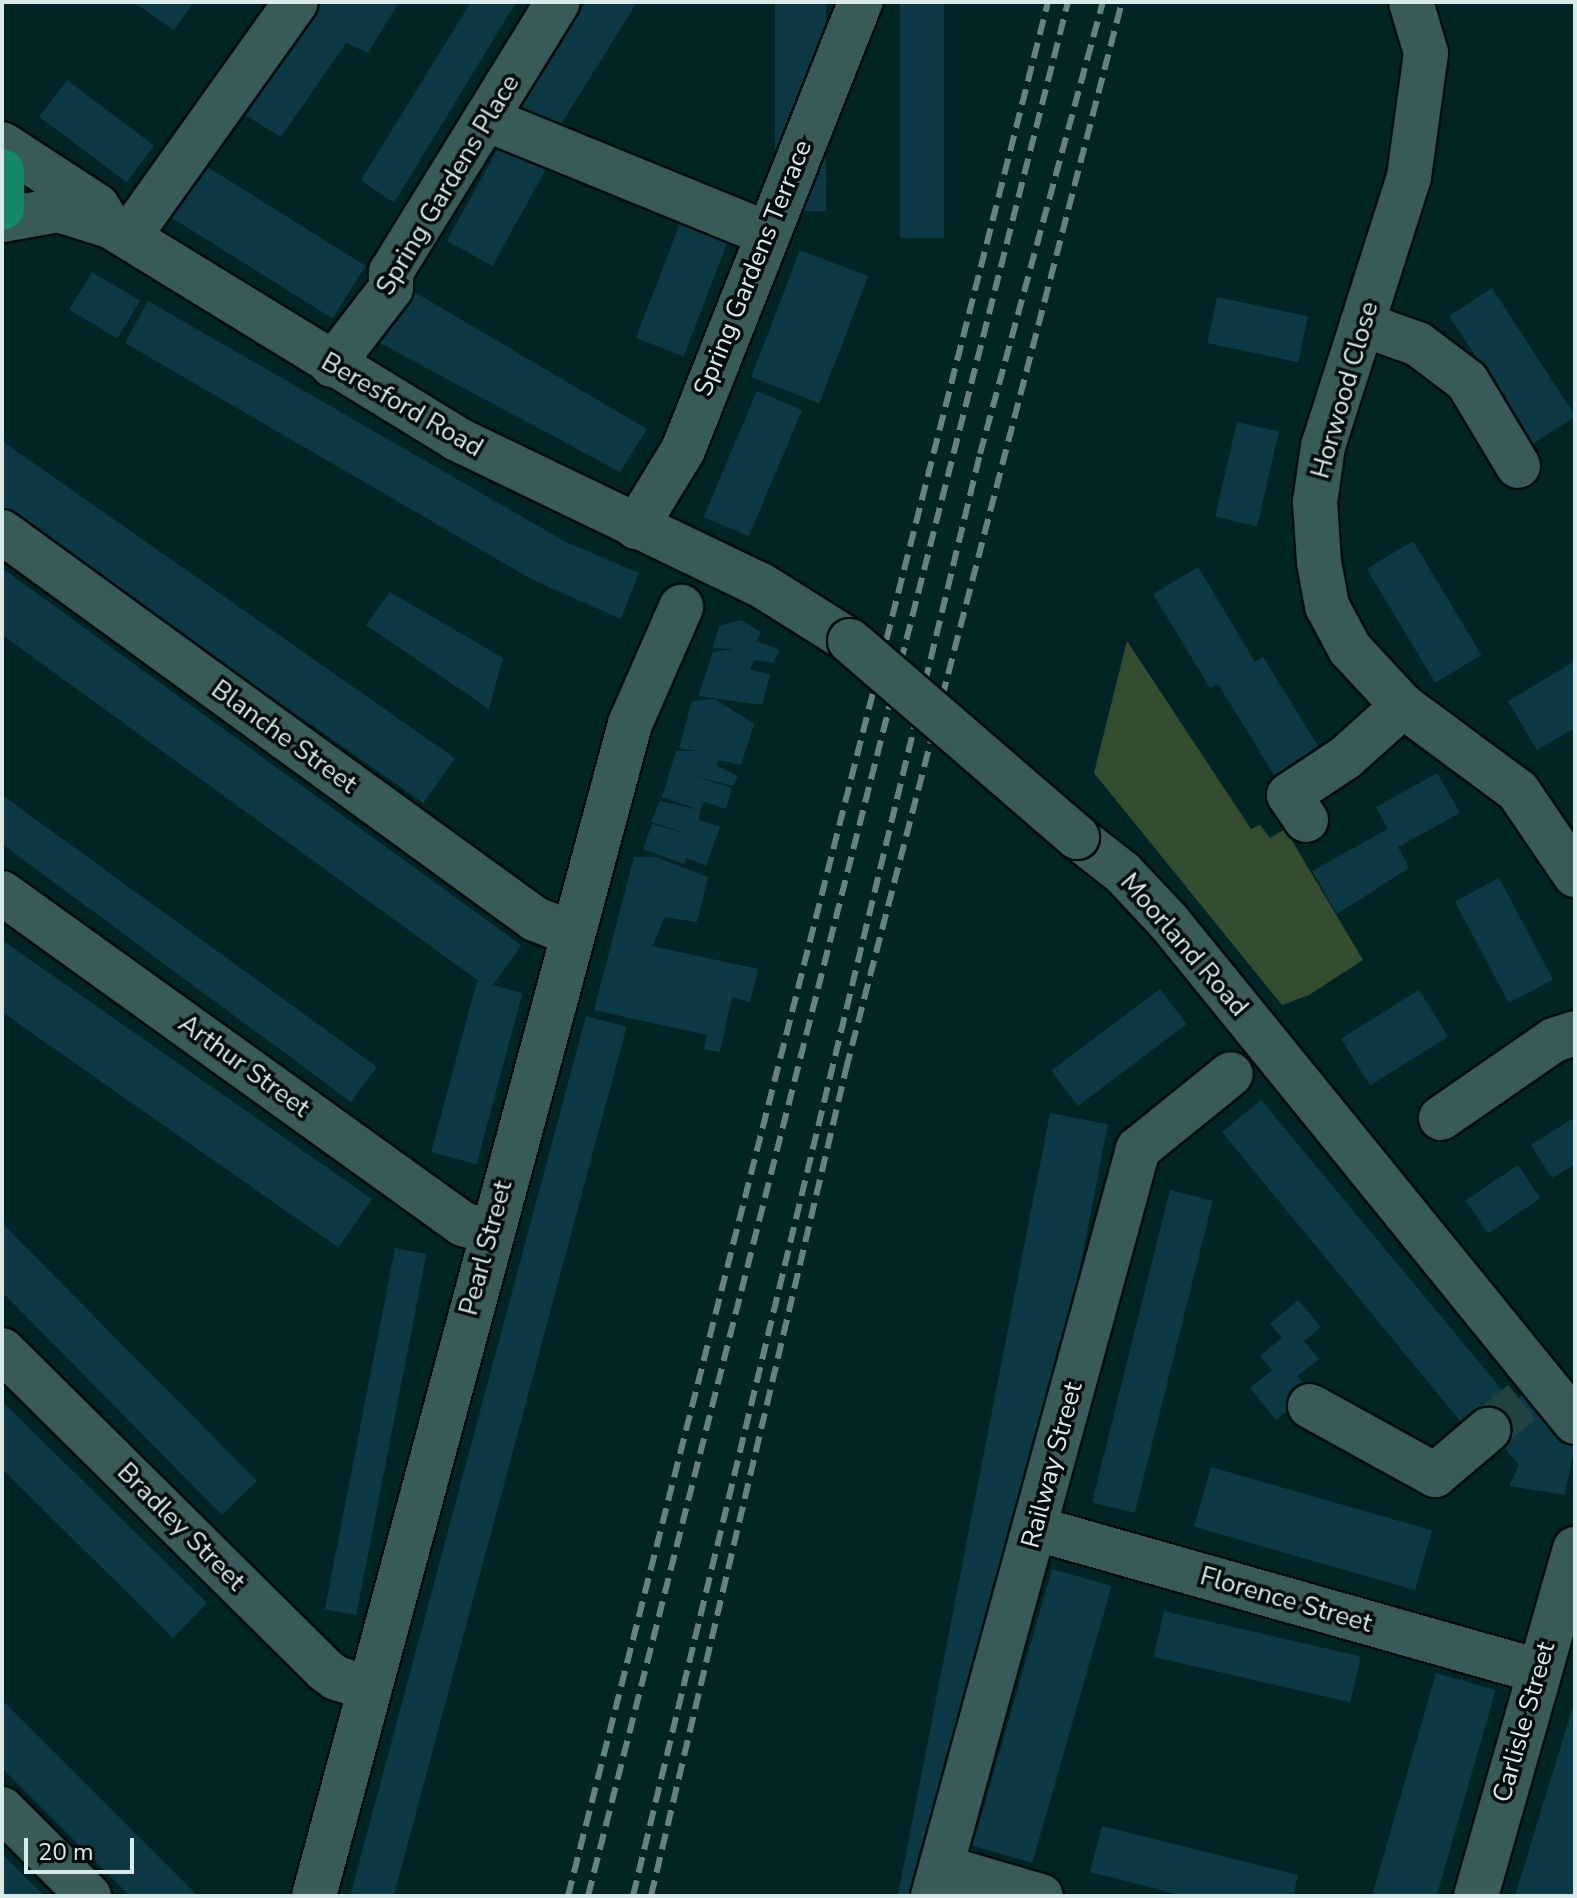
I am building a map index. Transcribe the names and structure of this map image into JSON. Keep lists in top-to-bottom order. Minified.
{"streets":{"street":["Spring Gardens Place","Spring Gardens Terrace","Horwood Close","Beresford Road","Blanche Street","Moorland Road","Arthur Street","Pearl Street","Railway Street","Bradley Street","Florence Street","Carlisle Street"]},"crossings":[["Spring Gardens Place","Beresford Road"],["Spring Gardens Terrace","Beresford Road"],["Beresford Road","Moorland Road"],["Blanche Street","Pearl Street"],["Arthur Street","Pearl Street"],["Pearl Street","Bradley Street"],["Railway Street","Florence Street"],["Florence Street","Carlisle Street"]],"scale_bar":"20 m"}
